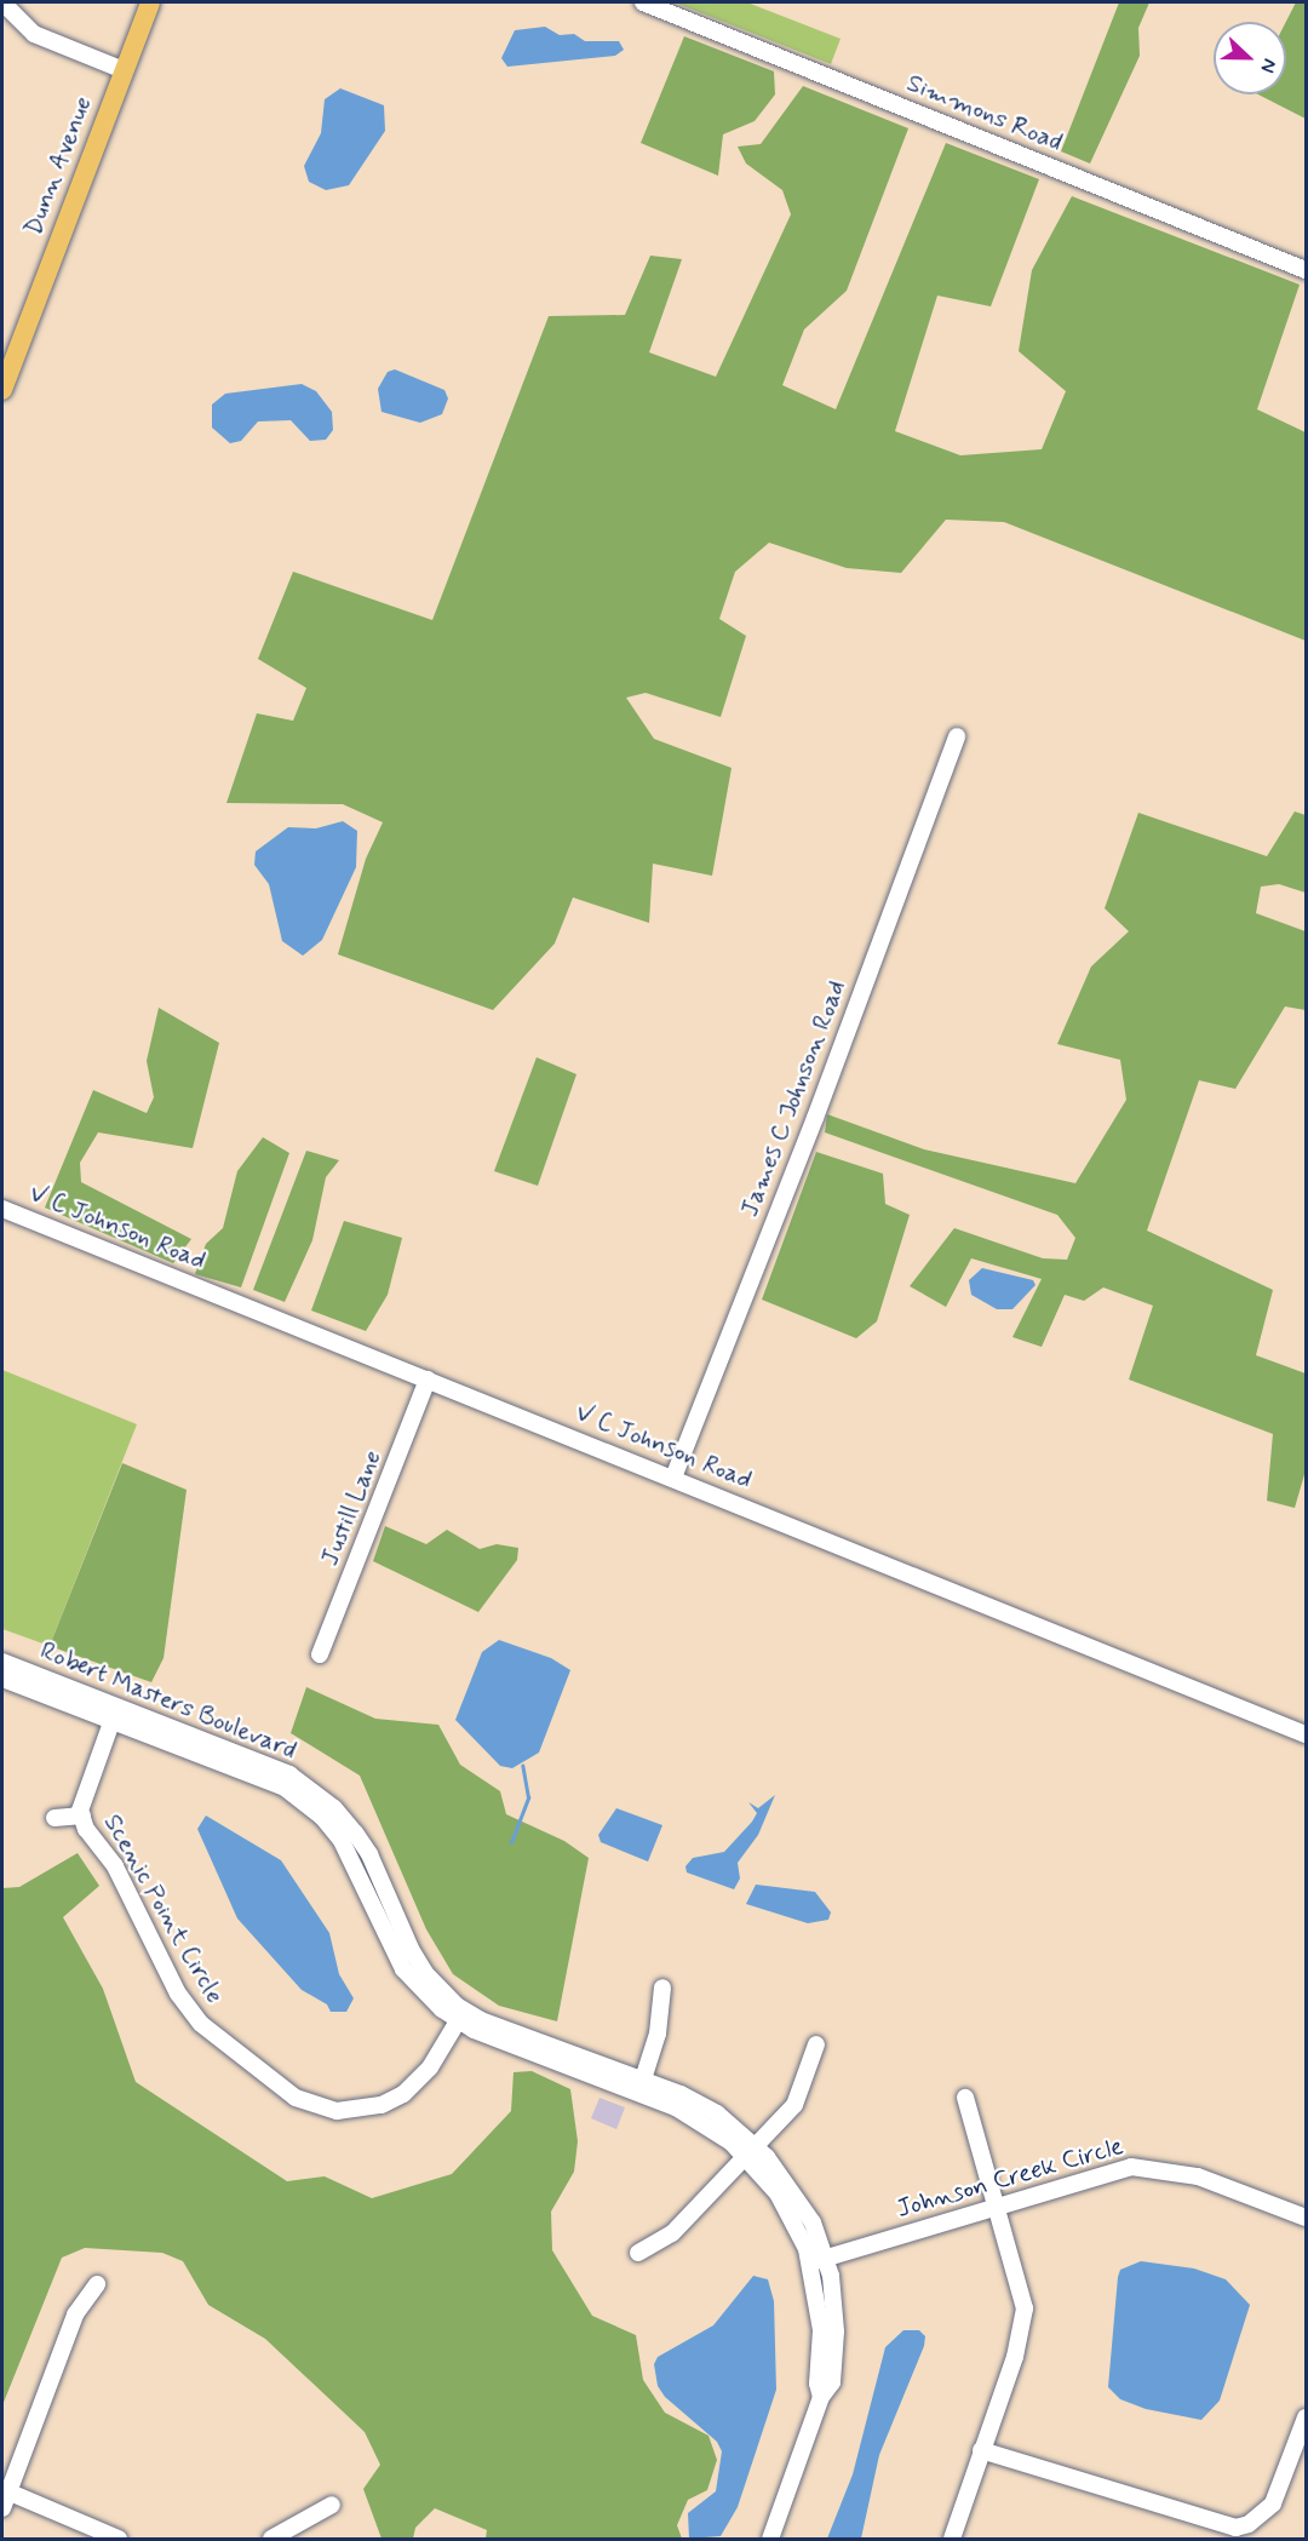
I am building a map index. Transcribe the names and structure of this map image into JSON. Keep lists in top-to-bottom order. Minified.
{"streets":{"main road":["Dunn Avenue"],"street":["Simmons Road","James C Johnson Road","V C Johnson Road","Justill Lane","Robert Masters Boulevard","Scenic Point Circle","Johnson Creek Circle"]},"crossings":[["James C Johnson Road","V C Johnson Road"],["V C Johnson Road","Justill Lane"],["Robert Masters Boulevard","Scenic Point Circle"],["Robert Masters Boulevard","Johnson Creek Circle"]],"north":"right"}
